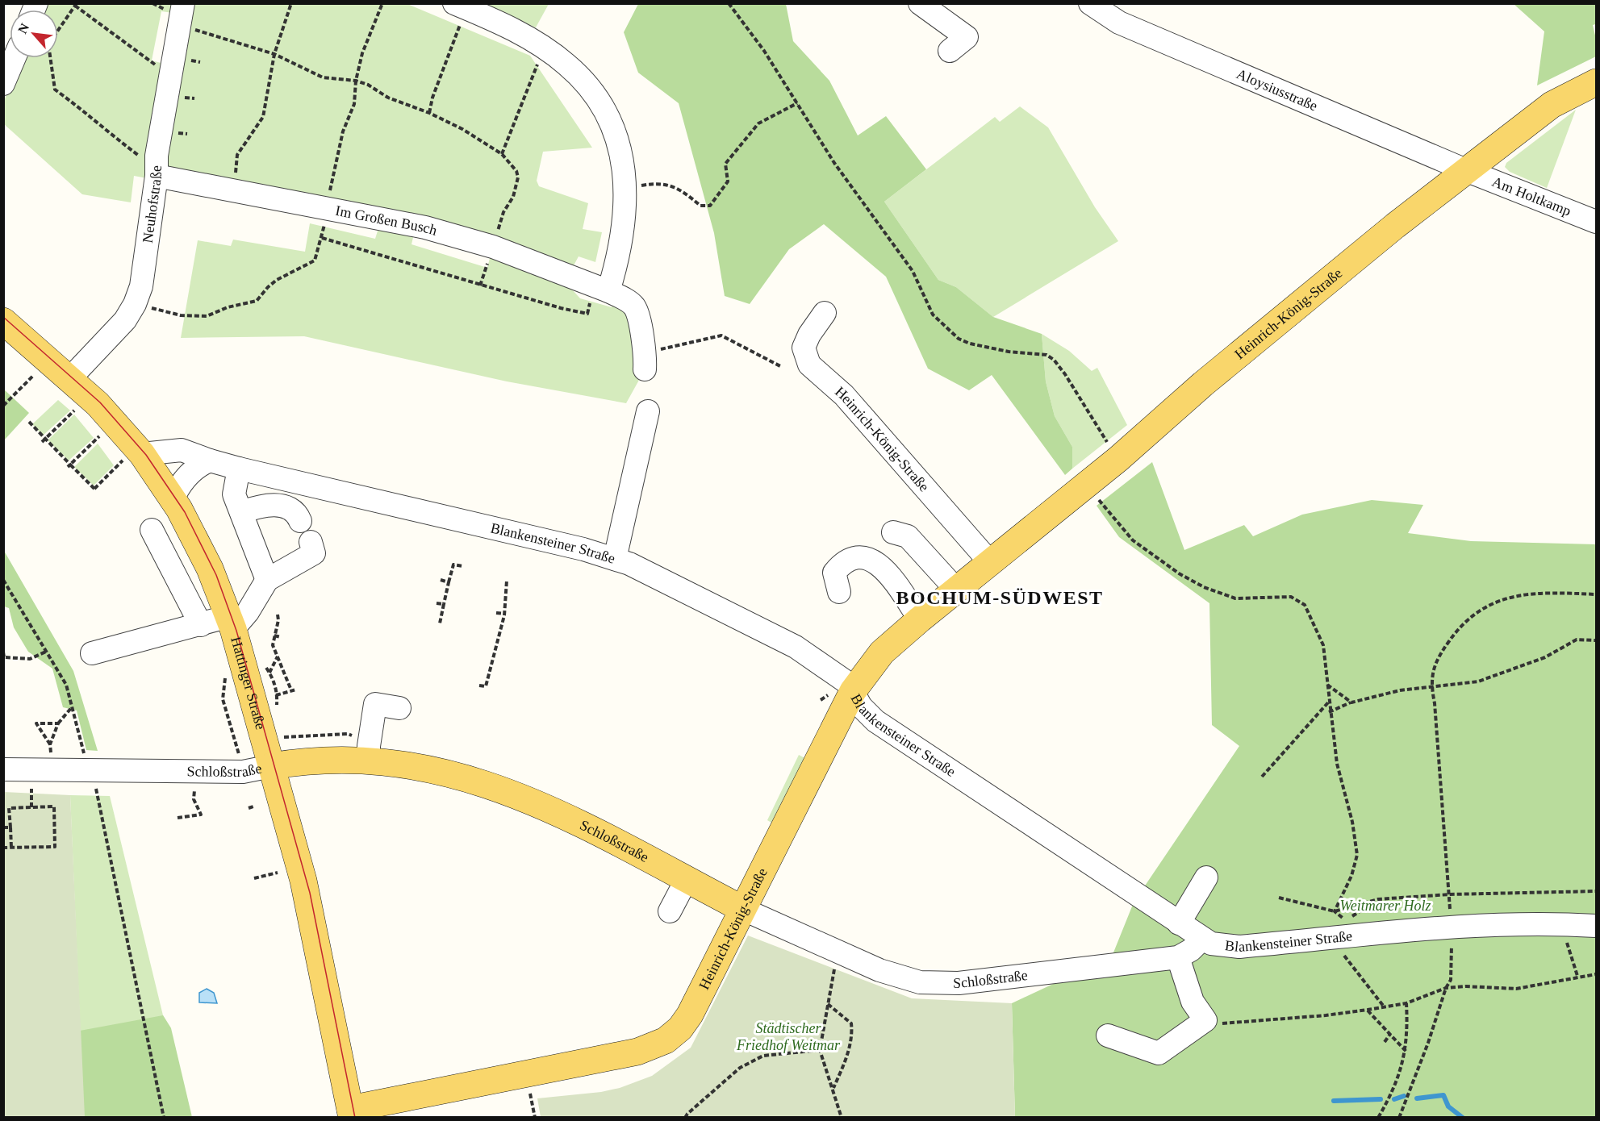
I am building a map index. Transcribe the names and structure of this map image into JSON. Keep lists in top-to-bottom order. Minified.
{"streets":{"main road":["Heinrich-König-Straße","Hattinger Straße","Schloßstraße"],"street":["Aloysiusstraße","Am Holtkamp","Neuhofstraße","Im Großen Busch","Blankensteiner Straße"]},"crossings":[["Aloysiusstraße","Am Holtkamp"],["Aloysiusstraße","Heinrich-König-Straße"],["Am Holtkamp","Heinrich-König-Straße"],["Neuhofstraße","Im Großen Busch"],["Neuhofstraße","Hattinger Straße"],["Heinrich-König-Straße","Blankensteiner Straße"],["Heinrich-König-Straße","Hattinger Straße"],["Heinrich-König-Straße","Schloßstraße"],["Blankensteiner Straße","Hattinger Straße"],["Blankensteiner Straße","Schloßstraße"],["Hattinger Straße","Schloßstraße"]],"districts":["BOCHUM-SÜDWEST"],"parks":["Weitmarer Holz","Städtischer Friedhof Weitmar"],"north":"top left"}
